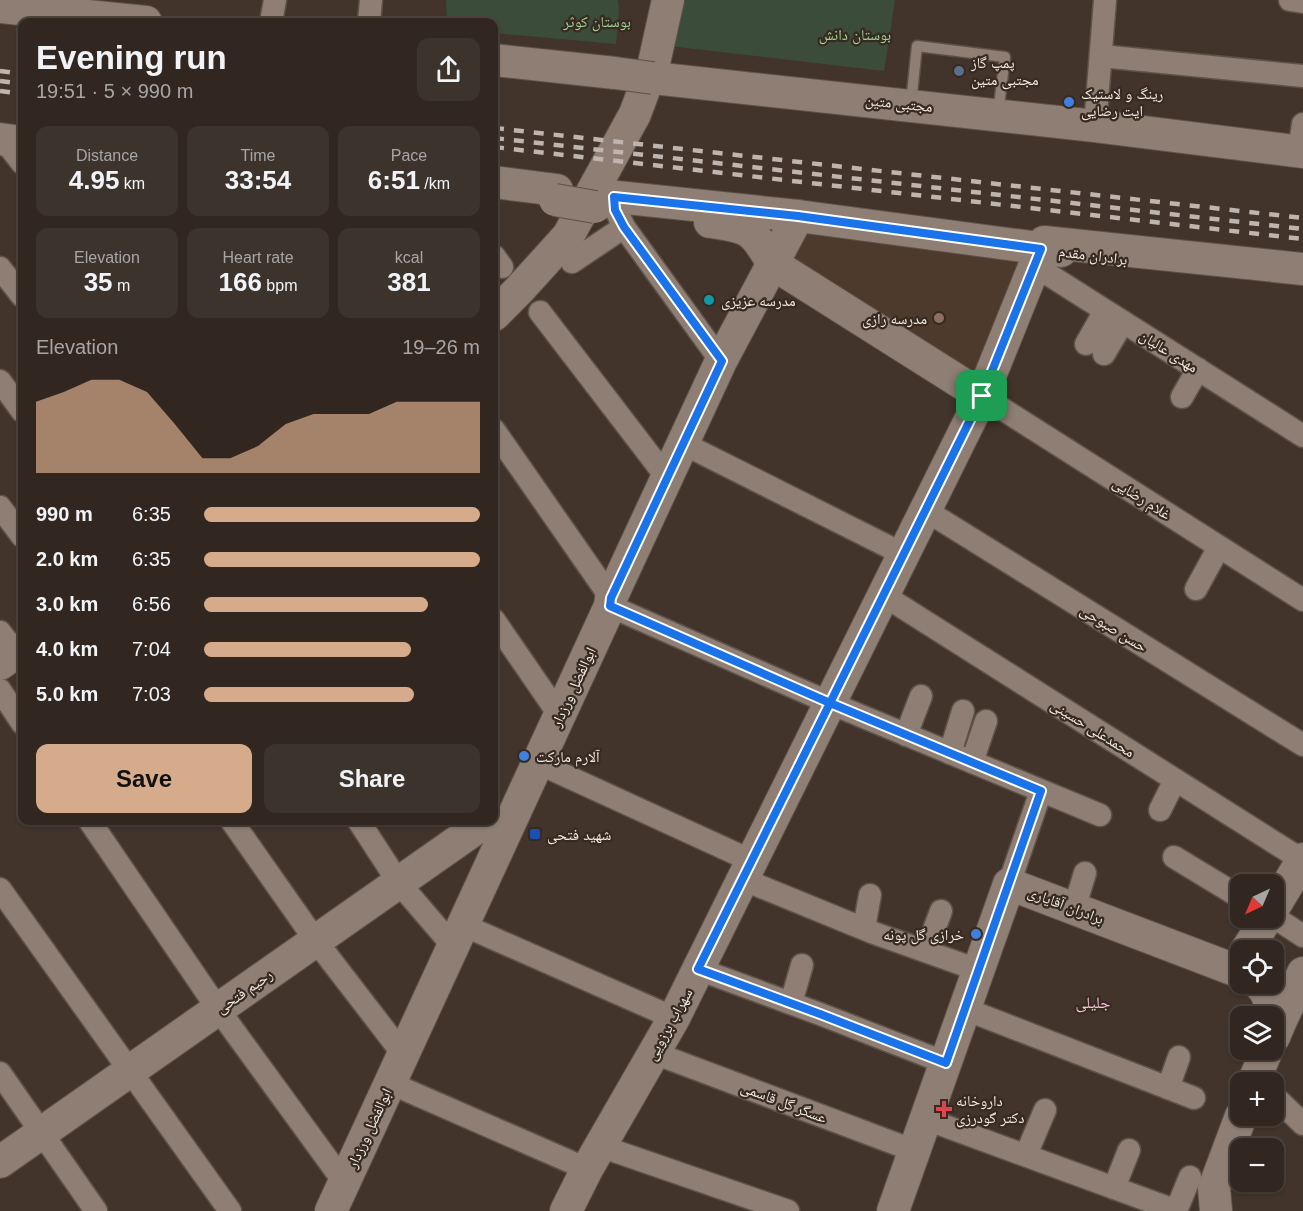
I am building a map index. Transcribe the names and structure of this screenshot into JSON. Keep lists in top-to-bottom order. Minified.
{"streets":{"street":["مجتبی متین","برادران مقدم","مهدی عالیان","غلام رضایی","حسن صبوحی","ابوالفضل ورزدار","محمدعلی حسینی","برادران آقایاری","رحیم فتحی","سهراب برزویی","عسگر گل قاسمی"]},"crossings":[["برادران مقدم","مهدی عالیان"],["برادران مقدم","ابوالفضل ورزدار"],["برادران مقدم","سهراب برزویی"],["مهدی عالیان","سهراب برزویی"],["غلام رضایی","سهراب برزویی"],["حسن صبوحی","سهراب برزویی"],["محمدعلی حسینی","سهراب برزویی"],["برادران آقایاری","عسگر گل قاسمی"],["سهراب برزویی","عسگر گل قاسمی"]],"districts":["جلیلی"],"parks":["بوستان کوثر","بوستان دانش"],"places":{"other":["پمپ گاز مجتبی متین","رینگ و لاستیک ایت رضایی","مدرسه عزیزی","مدرسه رازی","آلارم مارکت","خرازی گل پونه"],"transit":["شهید فتحی"],"health":["داروخانه دکتر گودرزی"]},"north":"bottom left","page":{"heading":["Evening run","19:51 · 5 × 990 m"],"stats":[["Distance","4.95 km"],["Time","33:54"],["Pace","6:51 /km"],["Elevation","35 m"],["Heart rate","166 bpm"],["kcal","381"]],"chart":["Elevation","19–26 m"],"list":[{"name":"990 m","note":"6:35"},{"name":"2.0 km","note":"6:35"},{"name":"3.0 km","note":"6:56"},{"name":"4.0 km","note":"7:04"},{"name":"5.0 km","note":"7:03"}],"buttons":["Save","Share"],"map_buttons":["+","−"]}}
